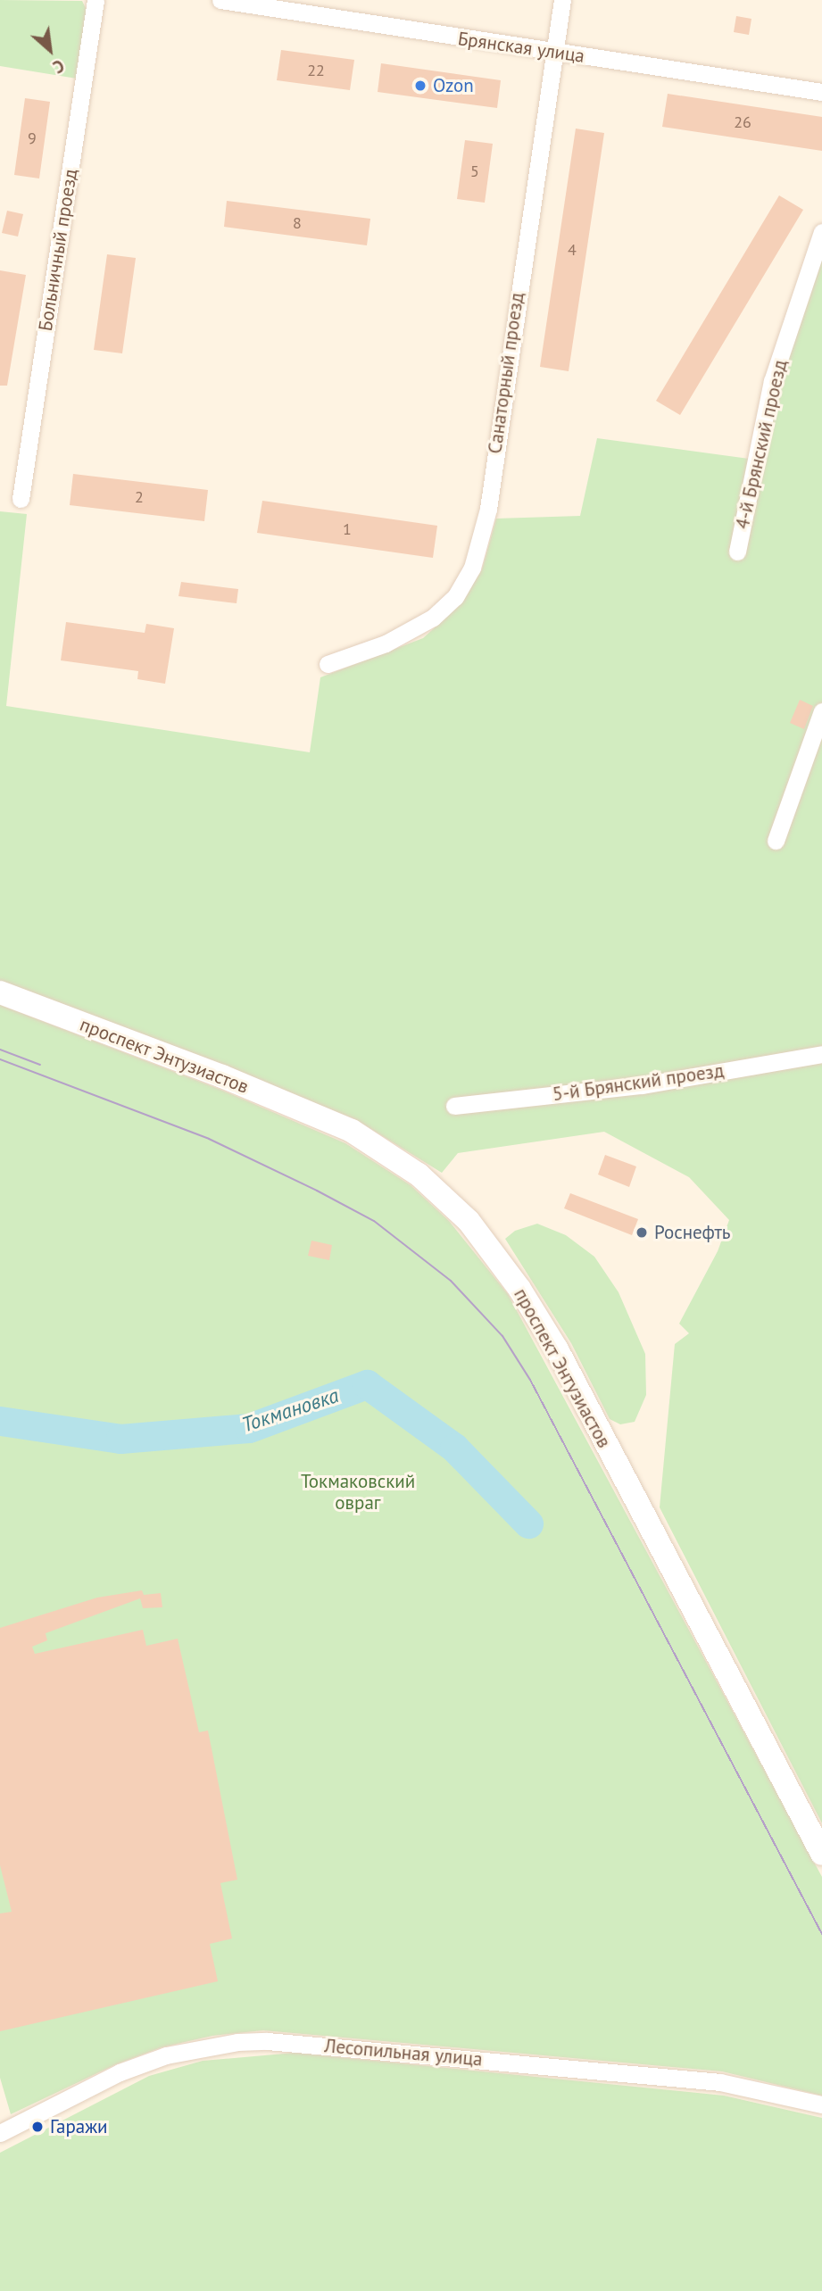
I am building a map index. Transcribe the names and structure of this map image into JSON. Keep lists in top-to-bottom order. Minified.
{"streets":{"street":["Брянская улица","Больничный проезд","Санаторный проезд","4-й Брянский проезд","проспект Энтузиастов","5-й Брянский проезд","Лесопильная улица"]},"crossings":[["Брянская улица","Санаторный проезд"]],"water":["Токмановка"],"parks":["Токмаковский овраг"],"places":["Ozon","Роснефть","Гаражи"],"house_numbers":["22","26","9","5","8","4","2","1"],"north":"bottom right"}
